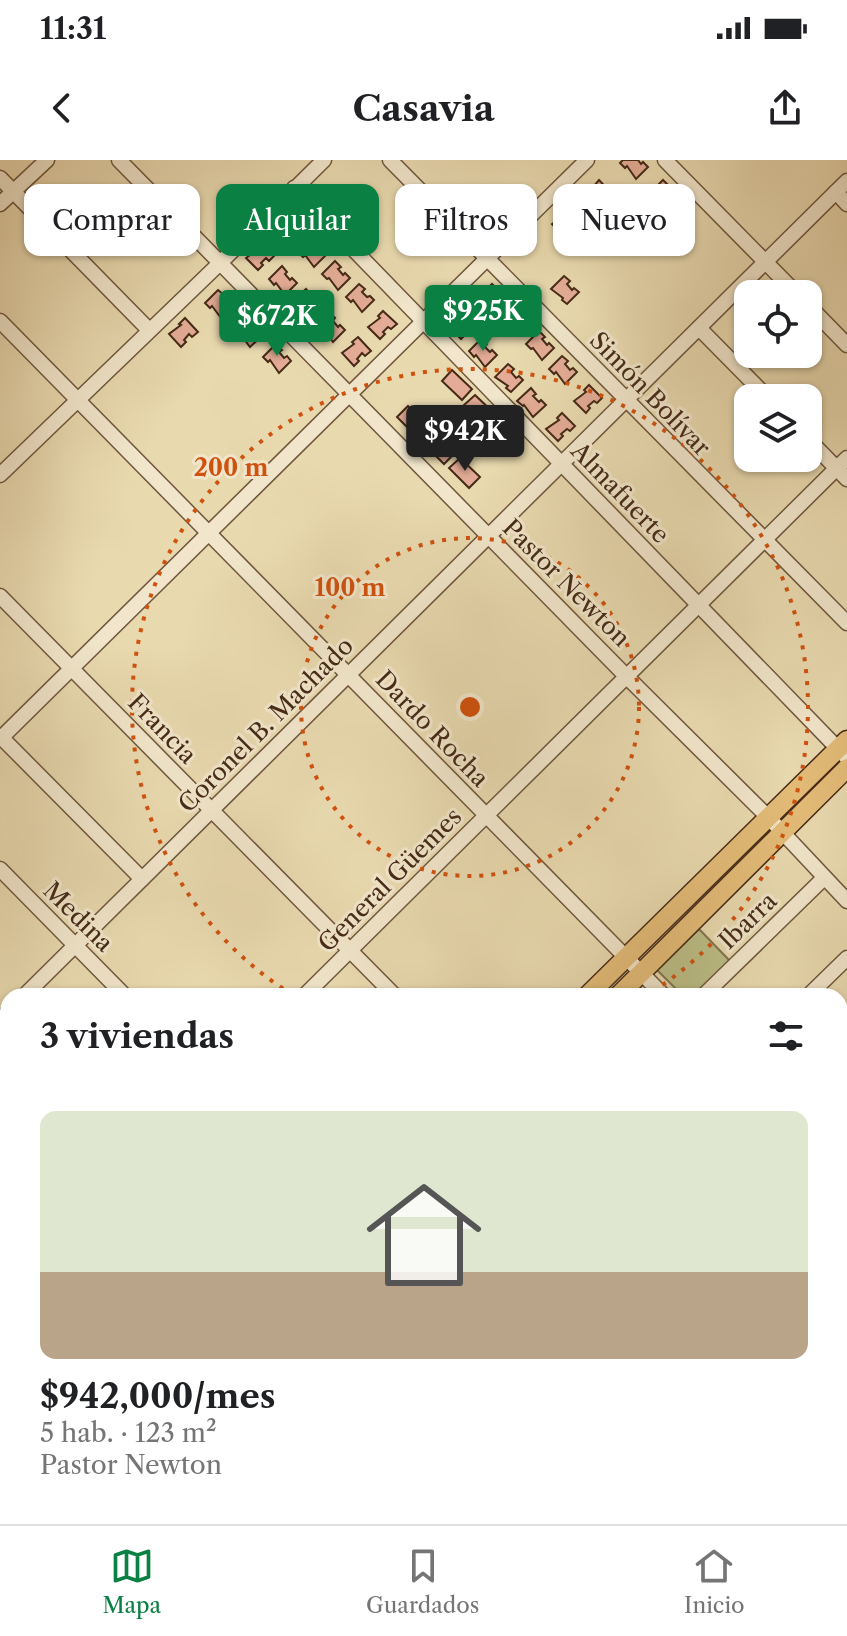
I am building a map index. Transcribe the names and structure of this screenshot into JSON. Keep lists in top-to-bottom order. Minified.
{"streets":{"street":["Simón Bolívar","Almafuerte","Pastor Newton","Coronel B. Machado","Francia","Dardo Rocha","General Güemes","Medina","Ibarra"]},"crossings":[["Simón Bolívar","Coronel B. Machado"],["Simón Bolívar","General Güemes"],["Almafuerte","Coronel B. Machado"],["Almafuerte","General Güemes"],["Pastor Newton","Coronel B. Machado"],["Pastor Newton","General Güemes"],["Pastor Newton","Ibarra"],["Coronel B. Machado","Francia"],["Coronel B. Machado","Dardo Rocha"],["Coronel B. Machado","Medina"],["Francia","General Güemes"],["Dardo Rocha","General Güemes"]],"page":{"status":"11:31","header":"Casavia","chip":["Comprar","Alquilar","Filtros","Nuevo"],"price":["$925K","$672K","$942K"],"heading":"3 viviendas","list":[{"name":"$942,000/mes","note":"5 hab. · 123 m² · Pastor Newton"}],"tabs":["Mapa","Guardados","Inicio"]},"rings":["200 m","100 m"]}
